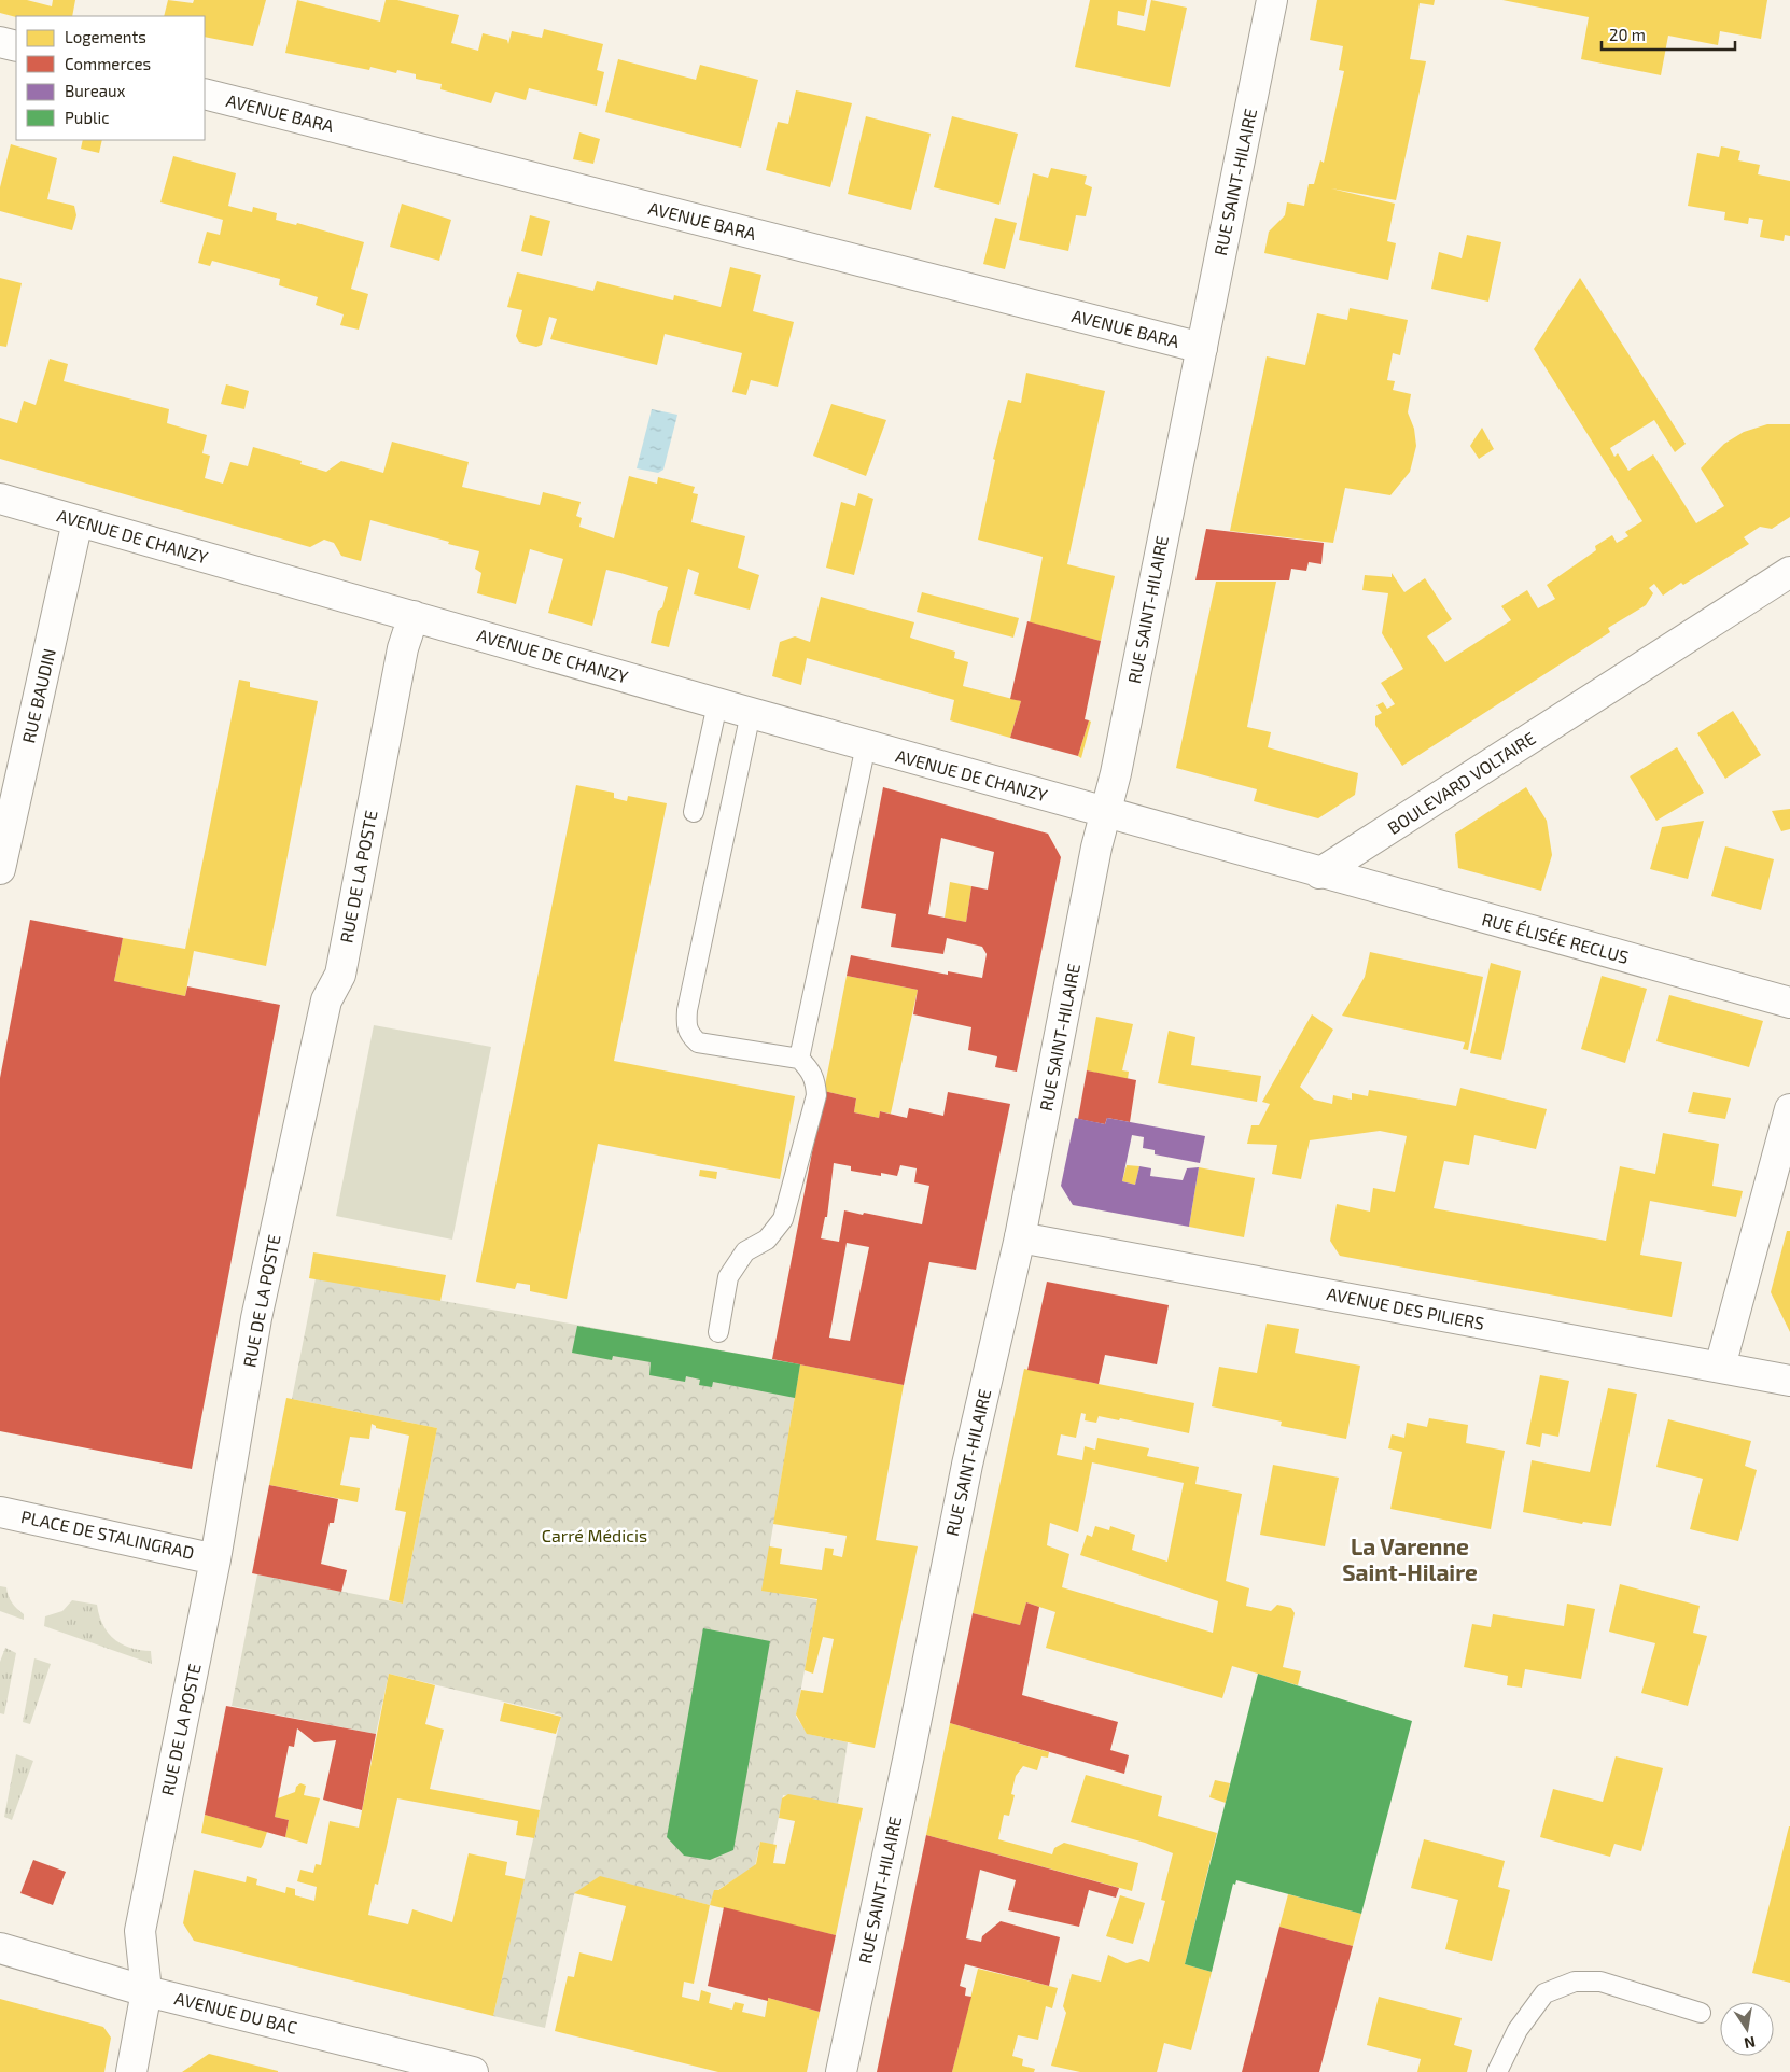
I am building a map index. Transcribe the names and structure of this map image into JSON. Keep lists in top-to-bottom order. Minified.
{"streets":{"street":["AVENUE BARA","RUE SAINT-HILAIRE","AVENUE DE CHANZY","RUE BAUDIN","BOULEVARD VOLTAIRE","RUE DE LA POSTE","RUE ÉLISÉE RECLUS","AVENUE DES PILIERS","PLACE DE STALINGRAD","AVENUE DU BAC"]},"crossings":[["AVENUE BARA","RUE SAINT-HILAIRE"],["RUE SAINT-HILAIRE","AVENUE DE CHANZY"],["RUE SAINT-HILAIRE","AVENUE DES PILIERS"],["AVENUE DE CHANZY","RUE BAUDIN"],["AVENUE DE CHANZY","RUE DE LA POSTE"],["BOULEVARD VOLTAIRE","RUE ÉLISÉE RECLUS"],["RUE DE LA POSTE","PLACE DE STALINGRAD"],["RUE DE LA POSTE","AVENUE DU BAC"]],"districts":["La Varenne Saint-Hilaire"],"parks":["Carré Médicis"],"legend":["Logements","Commerces","Bureaux","Public"],"scale_bar":"20 m","north":"bottom"}
